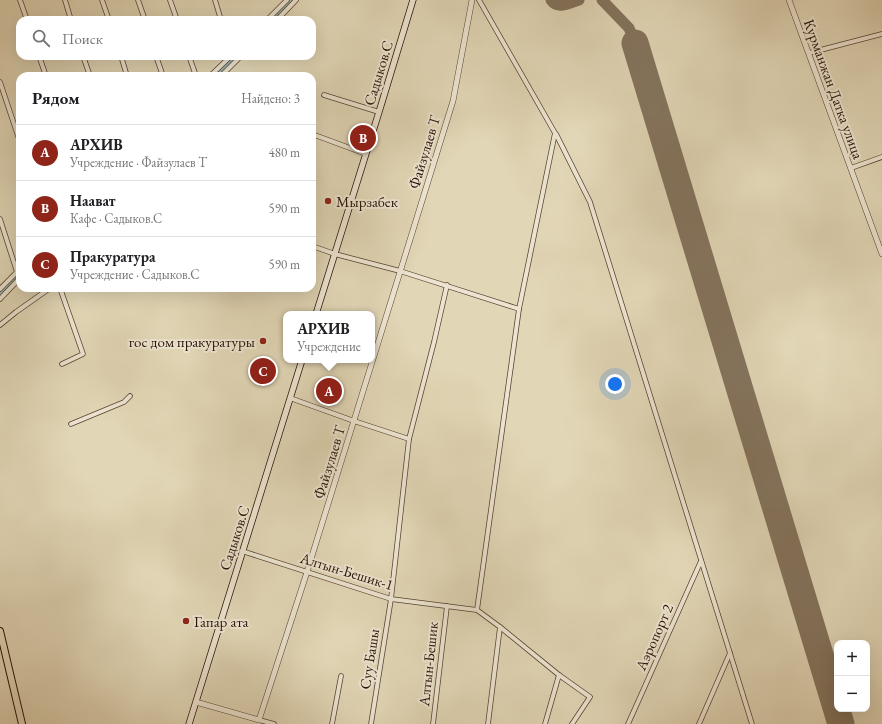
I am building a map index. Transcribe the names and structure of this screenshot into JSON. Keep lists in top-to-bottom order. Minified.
{"streets":{"main road":["Садыков.С"],"street":["Курманжан Датка улица","Файзулаев Т","Алтын-Бешик-1","Аэропорт 2","Суу Башы","Алтын-Бешик"]},"crossings":[["Садыков.С","Алтын-Бешик-1"],["Файзулаев Т","Алтын-Бешик-1"],["Алтын-Бешик-1","Суу Башы"],["Алтын-Бешик-1","Алтын-Бешик"]],"places":["Мырзабек","гос дом пракуратуры","Гапар ата"],"page":{"search":"Поиск","heading":["Рядом","Найдено: 3"],"pins":["B","C","A"],"list":[{"mark":"A","name":"АРХИВ","note":"Учреждение · Файзулаев Т","value":"480 m"},{"mark":"B","name":"Наават","note":"Кафе · Садыков.С","value":"590 m"},{"mark":"C","name":"Пракуратура","note":"Учреждение · Садыков.С","value":"590 m"}],"popup":["АРХИВ","Учреждение"],"map_buttons":["+","−"]}}
